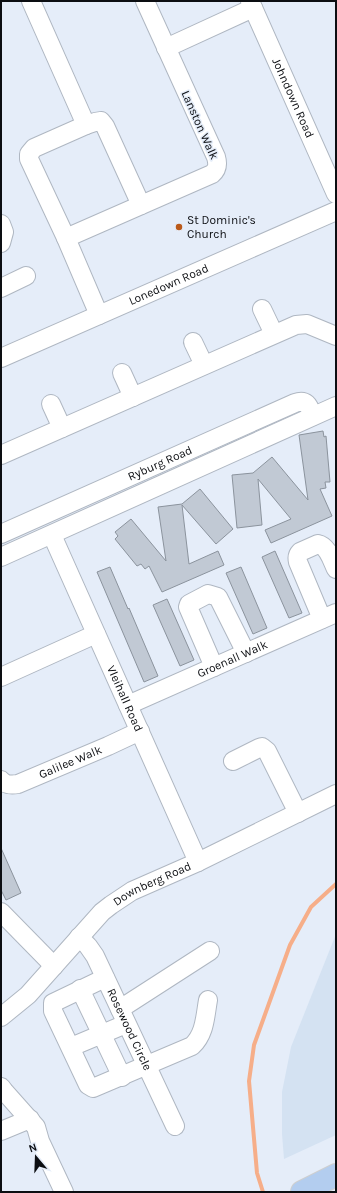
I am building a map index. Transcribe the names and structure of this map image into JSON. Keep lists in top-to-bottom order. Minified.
{"streets":{"street":["Johndown Road","Lanston Walk","Lonedown Road","Ryburg Road","Groenall Walk","Vleihall Road","Galilee Walk","Downberg Road","Rosewood Circle"]},"crossings":[["Ryburg Road","Vleihall Road"],["Groenall Walk","Vleihall Road"],["Vleihall Road","Galilee Walk"],["Vleihall Road","Downberg Road"],["Downberg Road","Rosewood Circle"]],"places":["St Dominic's Church"],"north":"top"}
